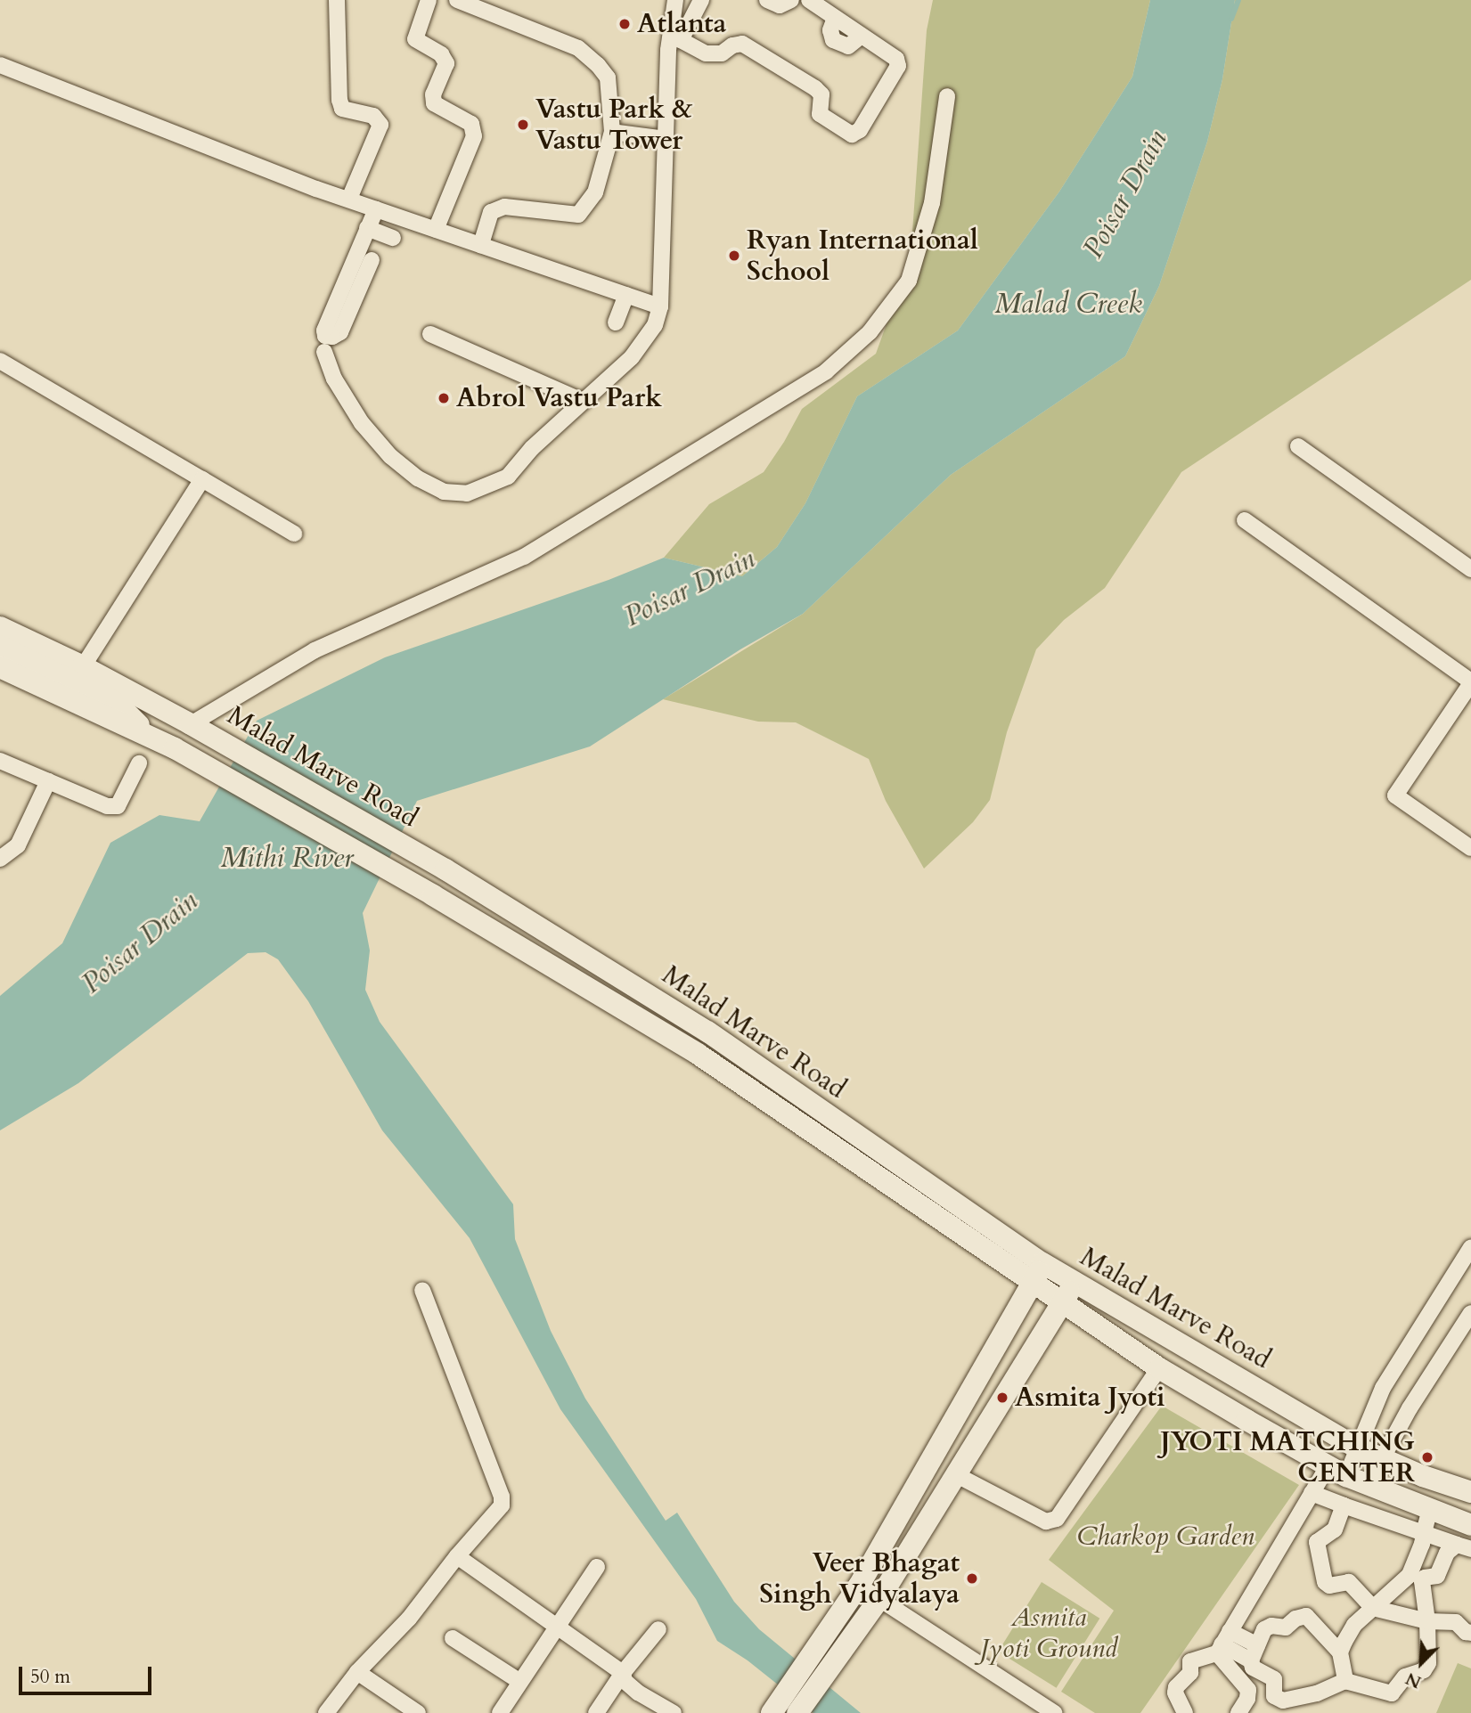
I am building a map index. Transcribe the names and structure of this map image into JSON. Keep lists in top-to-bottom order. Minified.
{"streets":{"main road":["Malad Marve Road"]},"water":["Poisar Drain","Malad Creek","Mithi River"],"parks":["Charkop Garden","Asmita Jyoti Ground"],"places":["Atlanta","Vastu Park & Vastu Tower","Ryan International School","Abrol Vastu Park","Asmita Jyoti","JYOTI MATCHING CENTER","Veer Bhagat Singh Vidyalaya"],"scale_bar":"50 m","north":"bottom left"}
